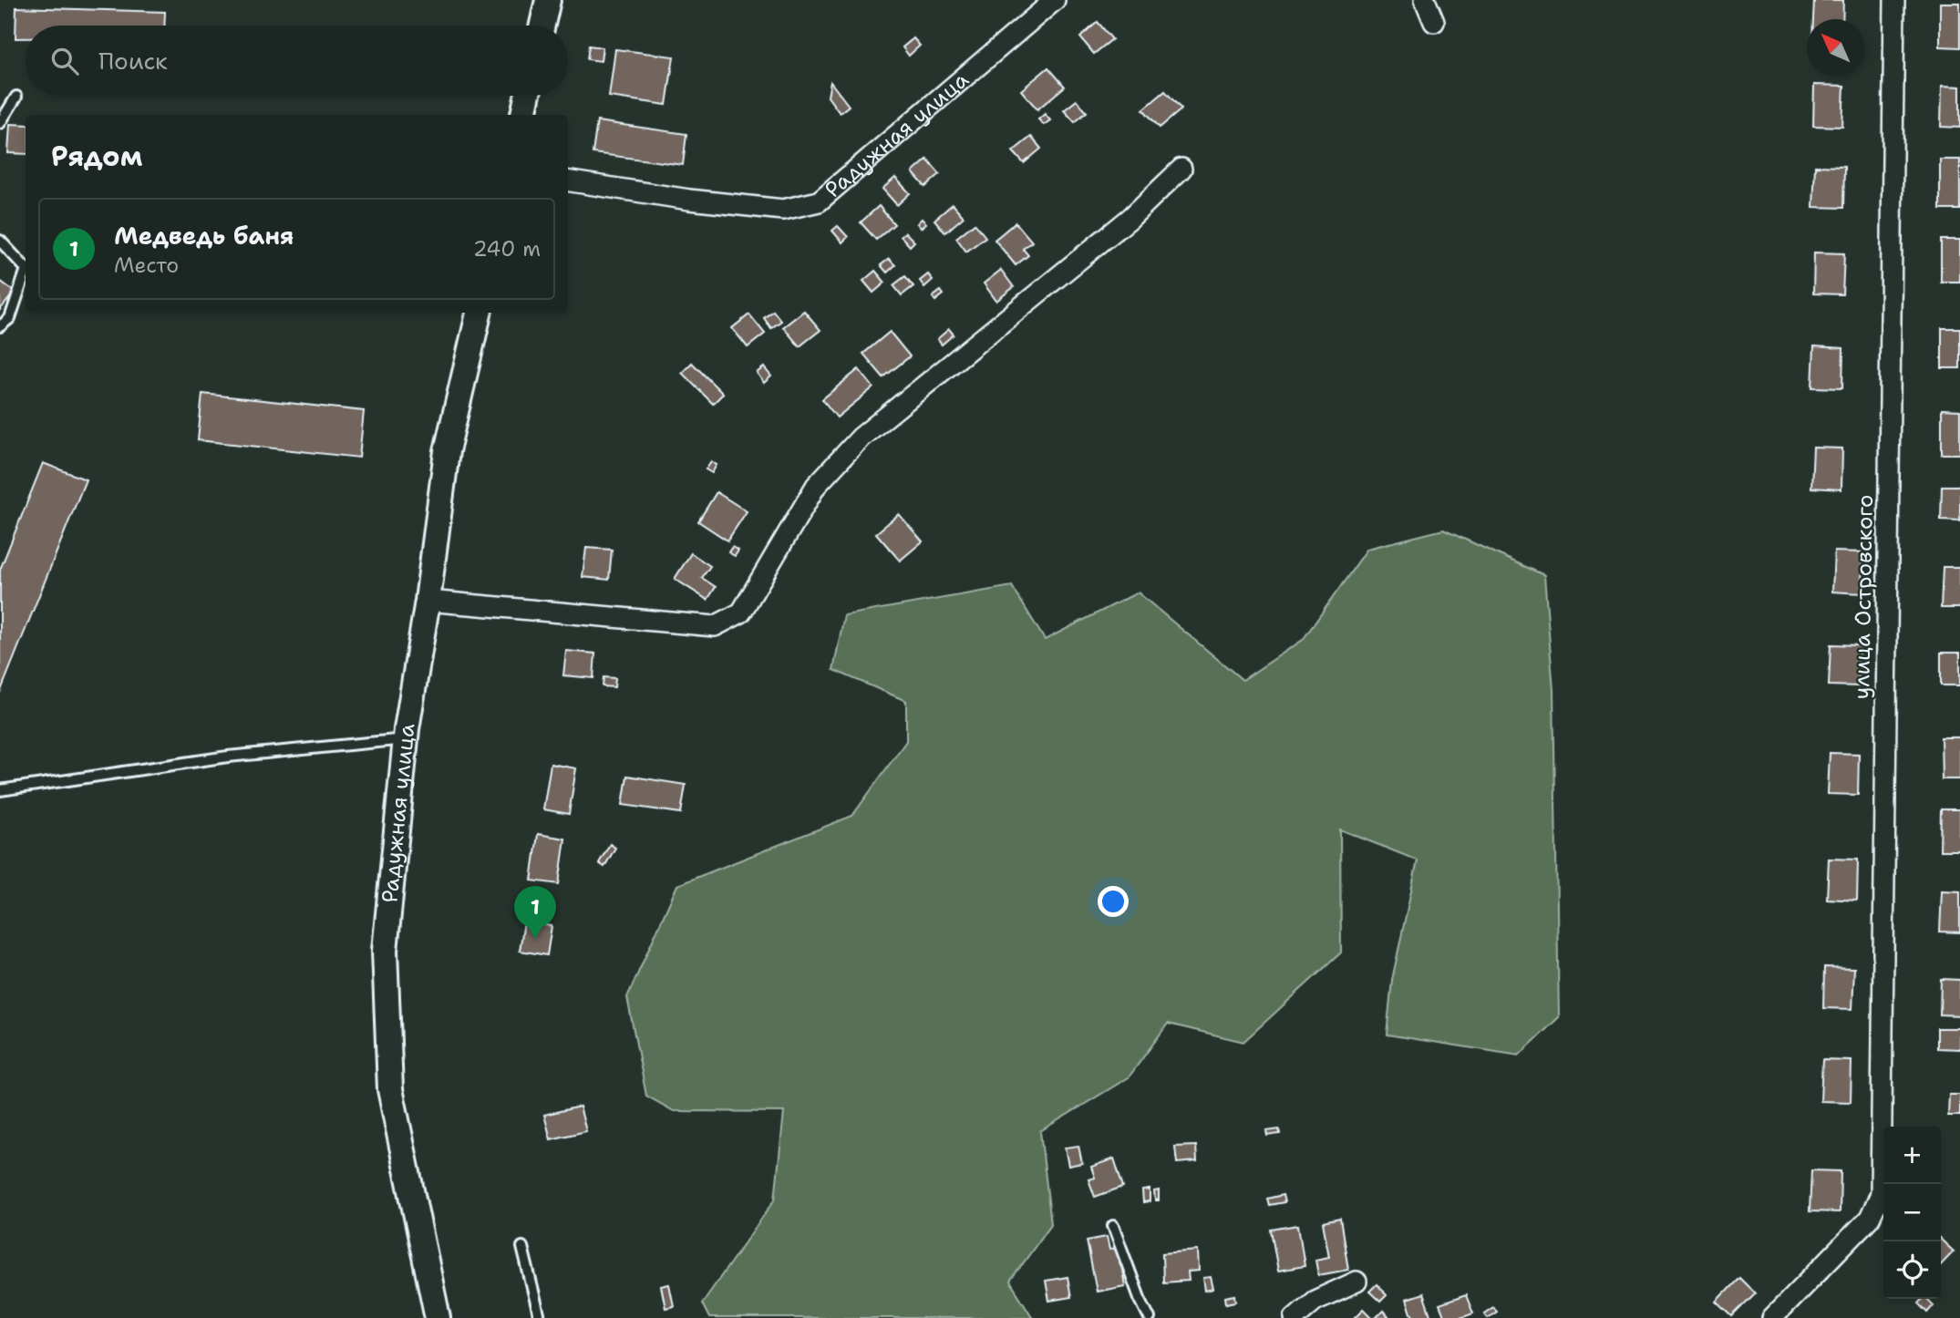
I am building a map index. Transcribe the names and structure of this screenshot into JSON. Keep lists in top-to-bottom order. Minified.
{"streets":{"street":["Радужная улица","улица Островского"]},"north":"top left","page":{"search":"Поиск","heading":"Рядом","list":[{"mark":"1","name":"Медведь баня","note":"Место","value":"240 m"}],"pins":"1","map_buttons":["+","−"]}}
